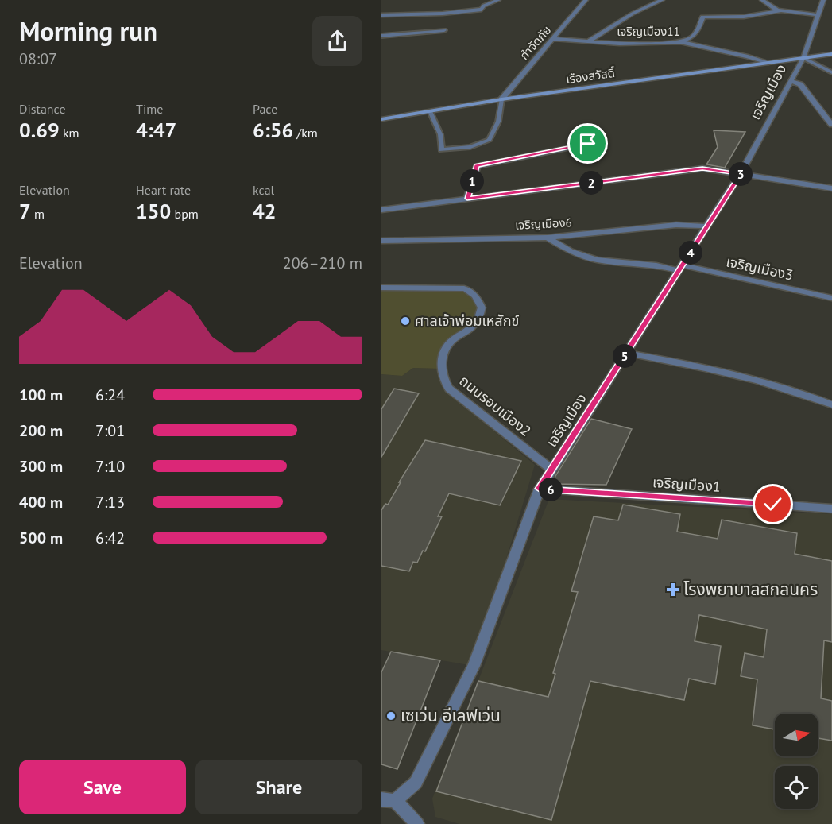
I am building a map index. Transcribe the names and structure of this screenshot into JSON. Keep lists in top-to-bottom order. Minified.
{"streets":{"street":["เจริญเมือง11","กำจัดภัย","เรืองสวัสดิ์","เจริญเมือง","เจริญเมือง6","เจริญเมือง3","ถนนรอบเมือง2","เจริญเมือง1"]},"crossings":[["เจริญเมือง11","กำจัดภัย"],["เจริญเมือง11","เรืองสวัสดิ์"],["กำจัดภัย","เรืองสวัสดิ์"],["เรืองสวัสดิ์","เจริญเมือง"],["เจริญเมือง","เจริญเมือง6"],["เจริญเมือง","เจริญเมือง3"],["เจริญเมือง","ถนนรอบเมือง2"],["เจริญเมือง","เจริญเมือง1"],["เจริญเมือง6","เจริญเมือง3"]],"places":{"other":["ศาลเจ้าพ่อมเหสักข์","เซเว่น อีเลฟเว่น"],"health":["โรงพยาบาลสกลนคร"]},"north":"right","page":{"heading":["Morning run","08:07"],"stats":[["Distance","0.69 km"],["Time","4:47"],["Pace","6:56 /km"],["Elevation","7 m"],["Heart rate","150 bpm"],["kcal","42"]],"pins":["3","1","2","4","5","6"],"chart":["Elevation","206–210 m"],"list":[{"name":"100 m","note":"6:24"},{"name":"200 m","note":"7:01"},{"name":"300 m","note":"7:10"},{"name":"400 m","note":"7:13"},{"name":"500 m","note":"6:42"}],"buttons":["Save","Share"]}}
